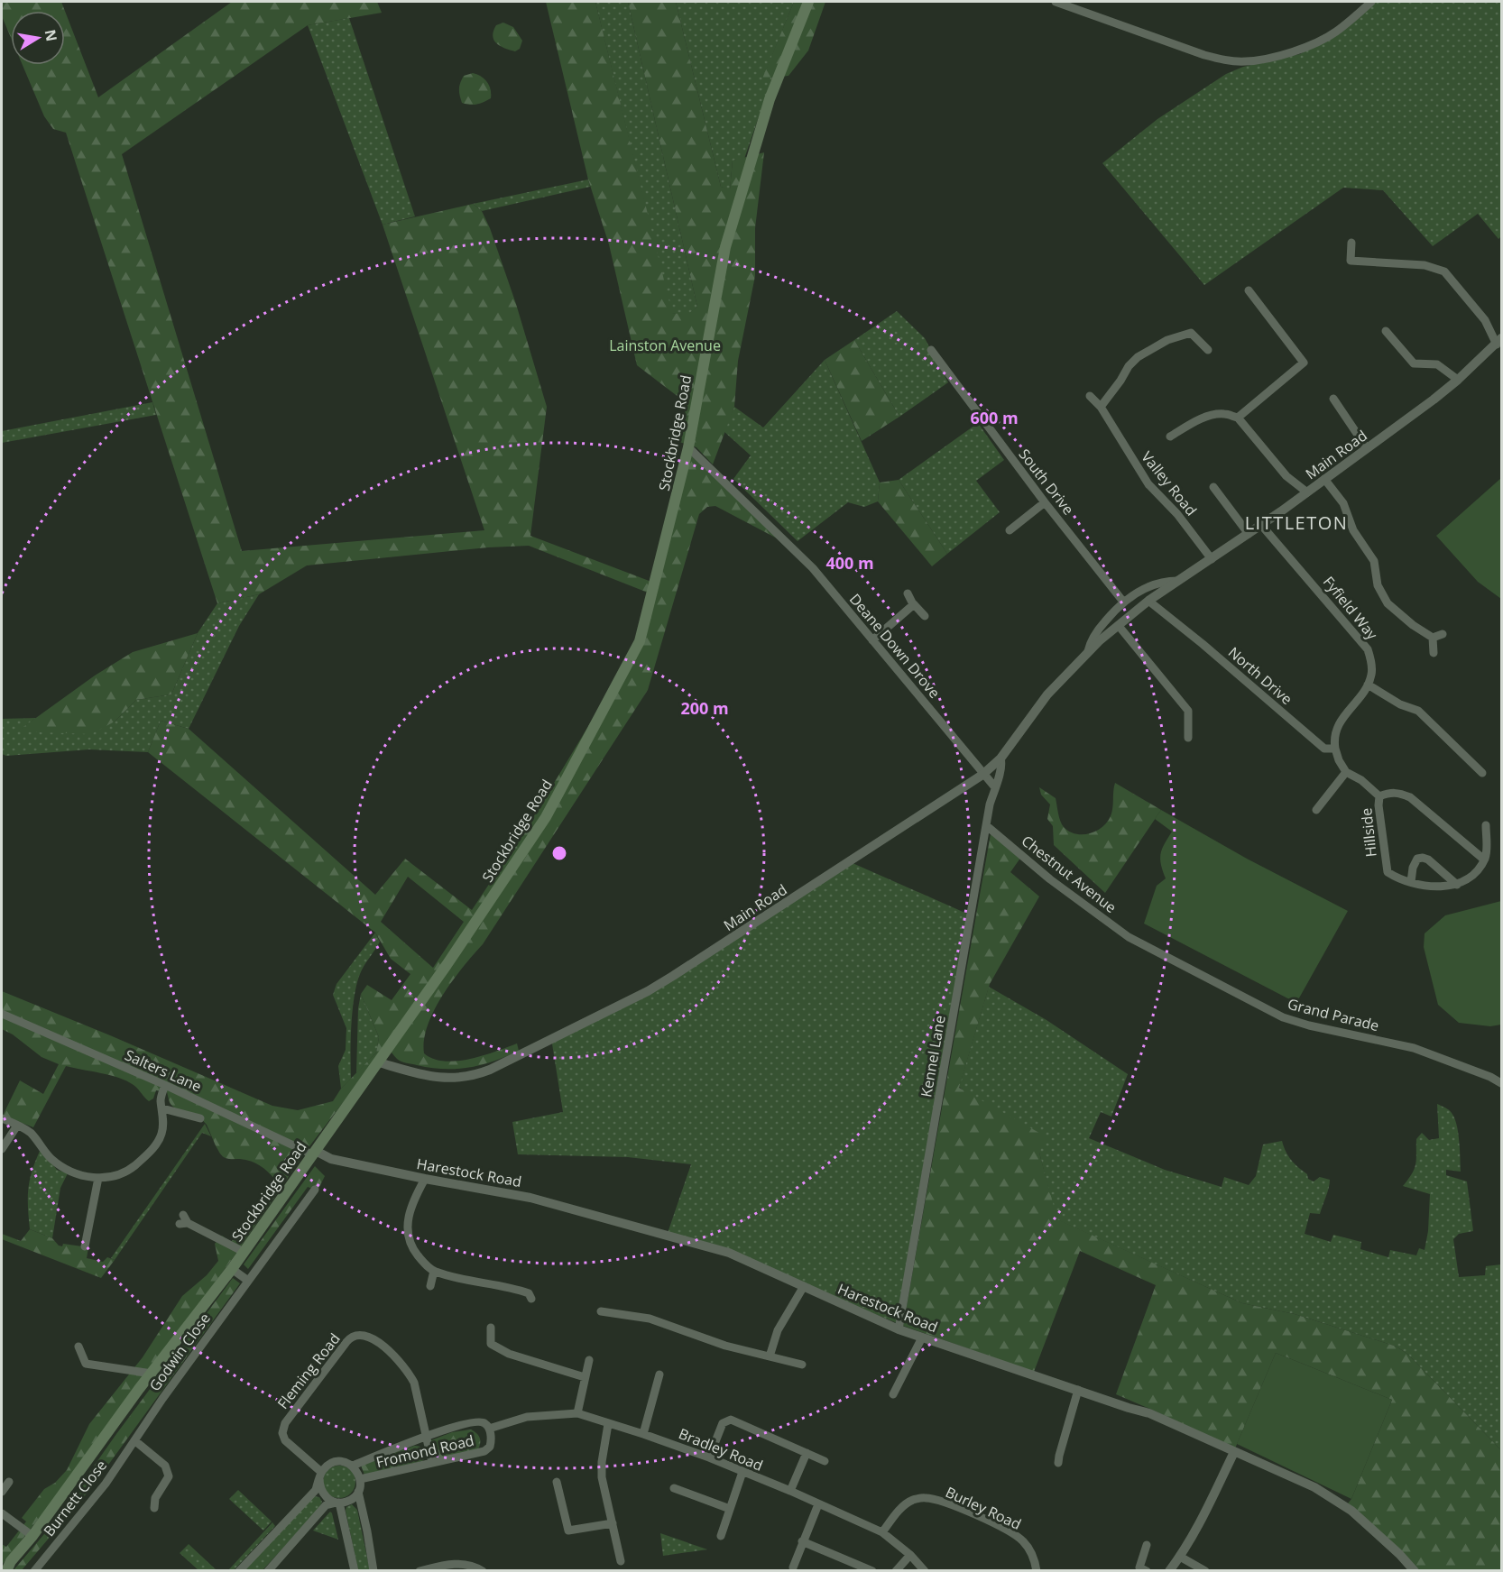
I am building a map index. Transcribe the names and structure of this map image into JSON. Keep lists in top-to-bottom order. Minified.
{"streets":{"main road":["Stockbridge Road"],"street":["Main Road","South Drive","Valley Road","Fyfield Way","Deane Down Drove","North Drive","Hillside","Chestnut Avenue","Grand Parade","Kennel Lane","Salters Lane","Harestock Road","Godwin Close","Fleming Road","Bradley Road","Fromond Road","Burnett Close","Burley Road"]},"crossings":[["Stockbridge Road","Main Road"],["Stockbridge Road","Deane Down Drove"],["Stockbridge Road","Salters Lane"],["Stockbridge Road","Harestock Road"],["Main Road","South Drive"],["Main Road","Valley Road"],["Main Road","Fyfield Way"],["Main Road","Deane Down Drove"],["Main Road","North Drive"],["Main Road","Kennel Lane"],["Fyfield Way","North Drive"],["Chestnut Avenue","Grand Parade"],["Chestnut Avenue","Kennel Lane"],["Kennel Lane","Harestock Road"],["Salters Lane","Harestock Road"],["Godwin Close","Burnett Close"],["Fleming Road","Fromond Road"],["Bradley Road","Fromond Road"],["Bradley Road","Burley Road"]],"districts":["LITTLETON"],"parks":["Lainston Avenue"],"north":"right","rings":["600 m","400 m","200 m"]}
